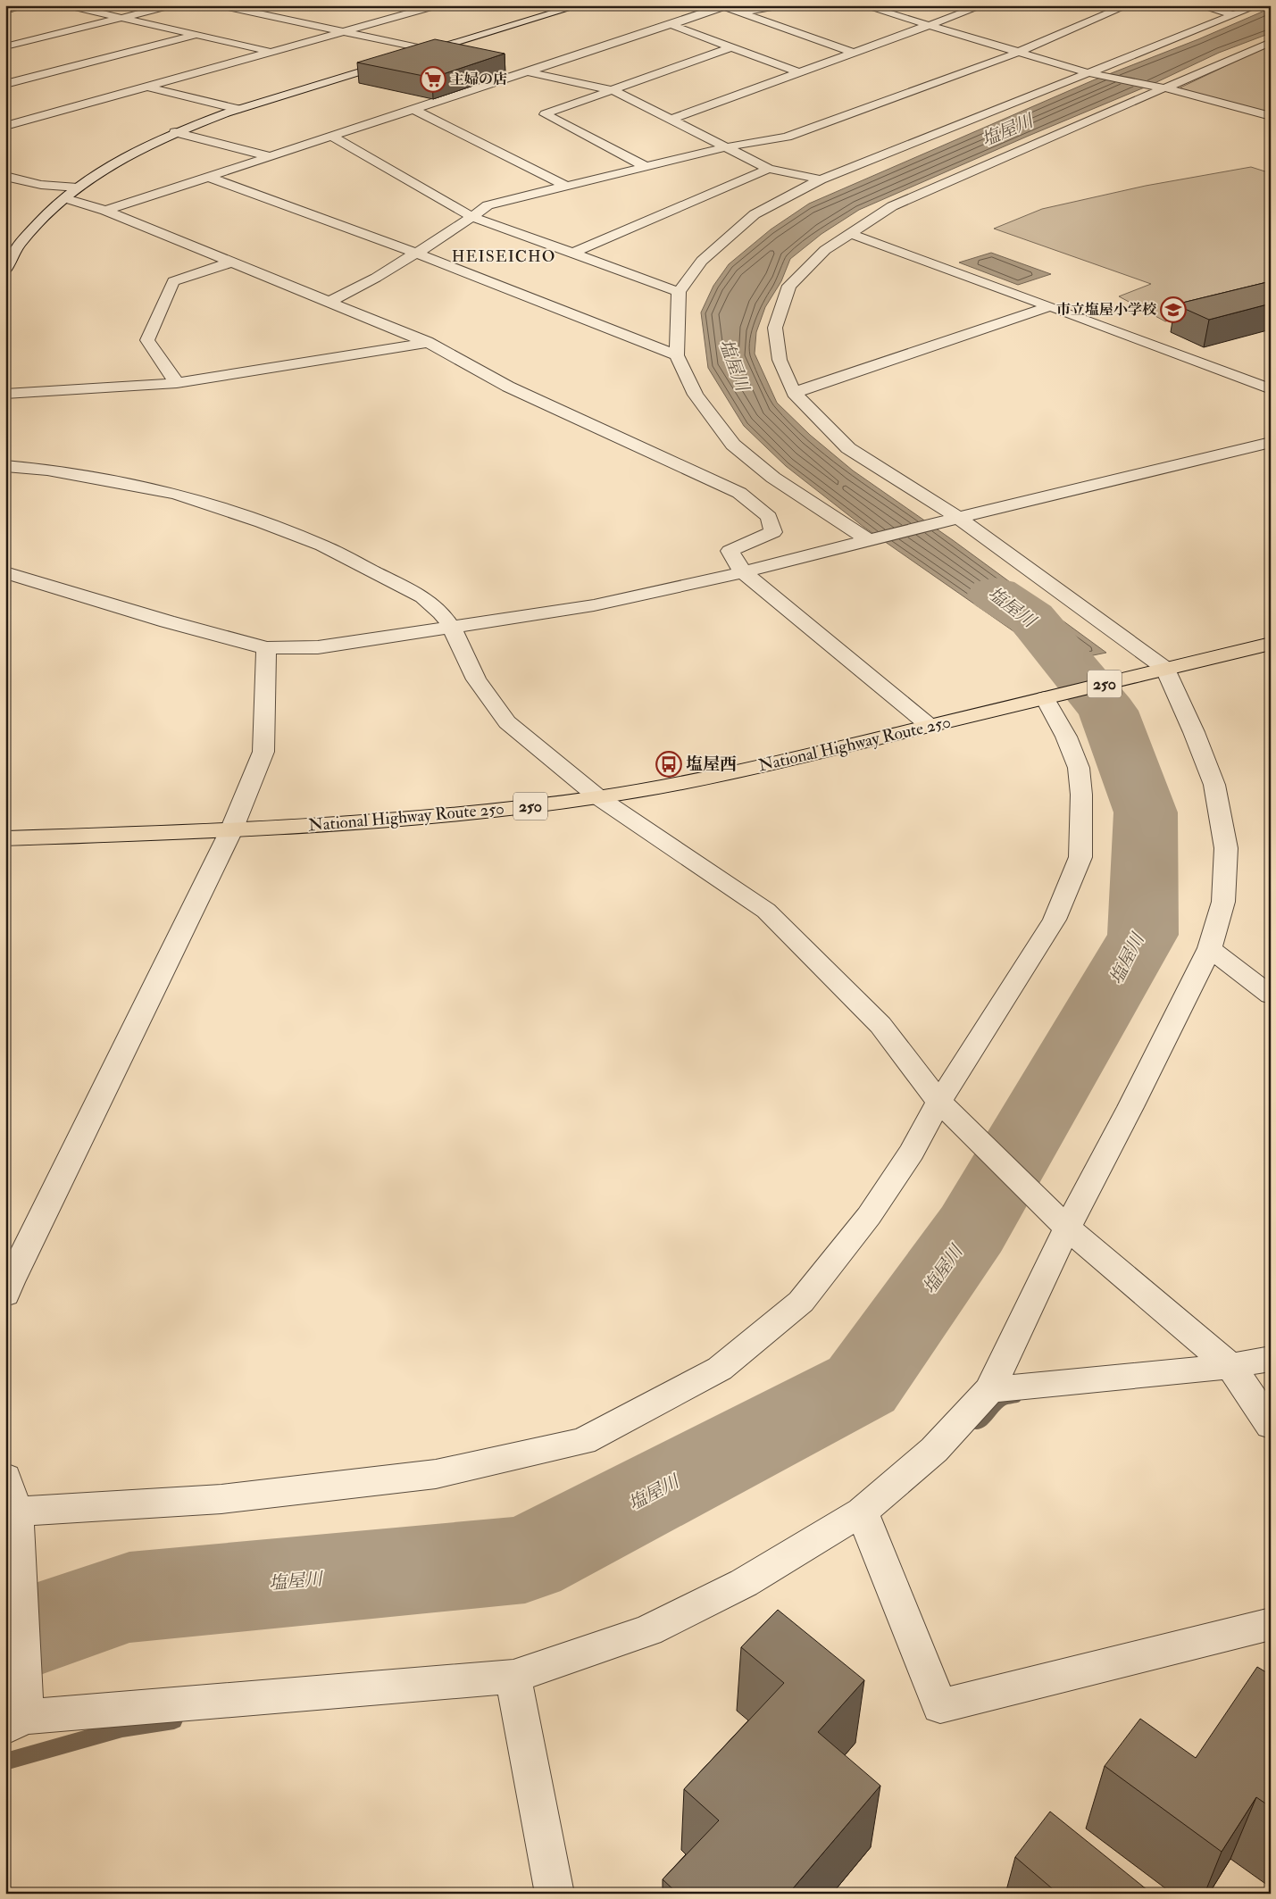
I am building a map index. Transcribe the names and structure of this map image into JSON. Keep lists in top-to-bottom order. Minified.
{"streets":{"highway":["250","National Highway Route 250"]},"districts":["HEISEICHO"],"water":["塩屋川"],"places":{"supermarket":["主婦の店"],"school or university":["市立塩屋小学校"],"bus stop":["塩屋西"]}}
